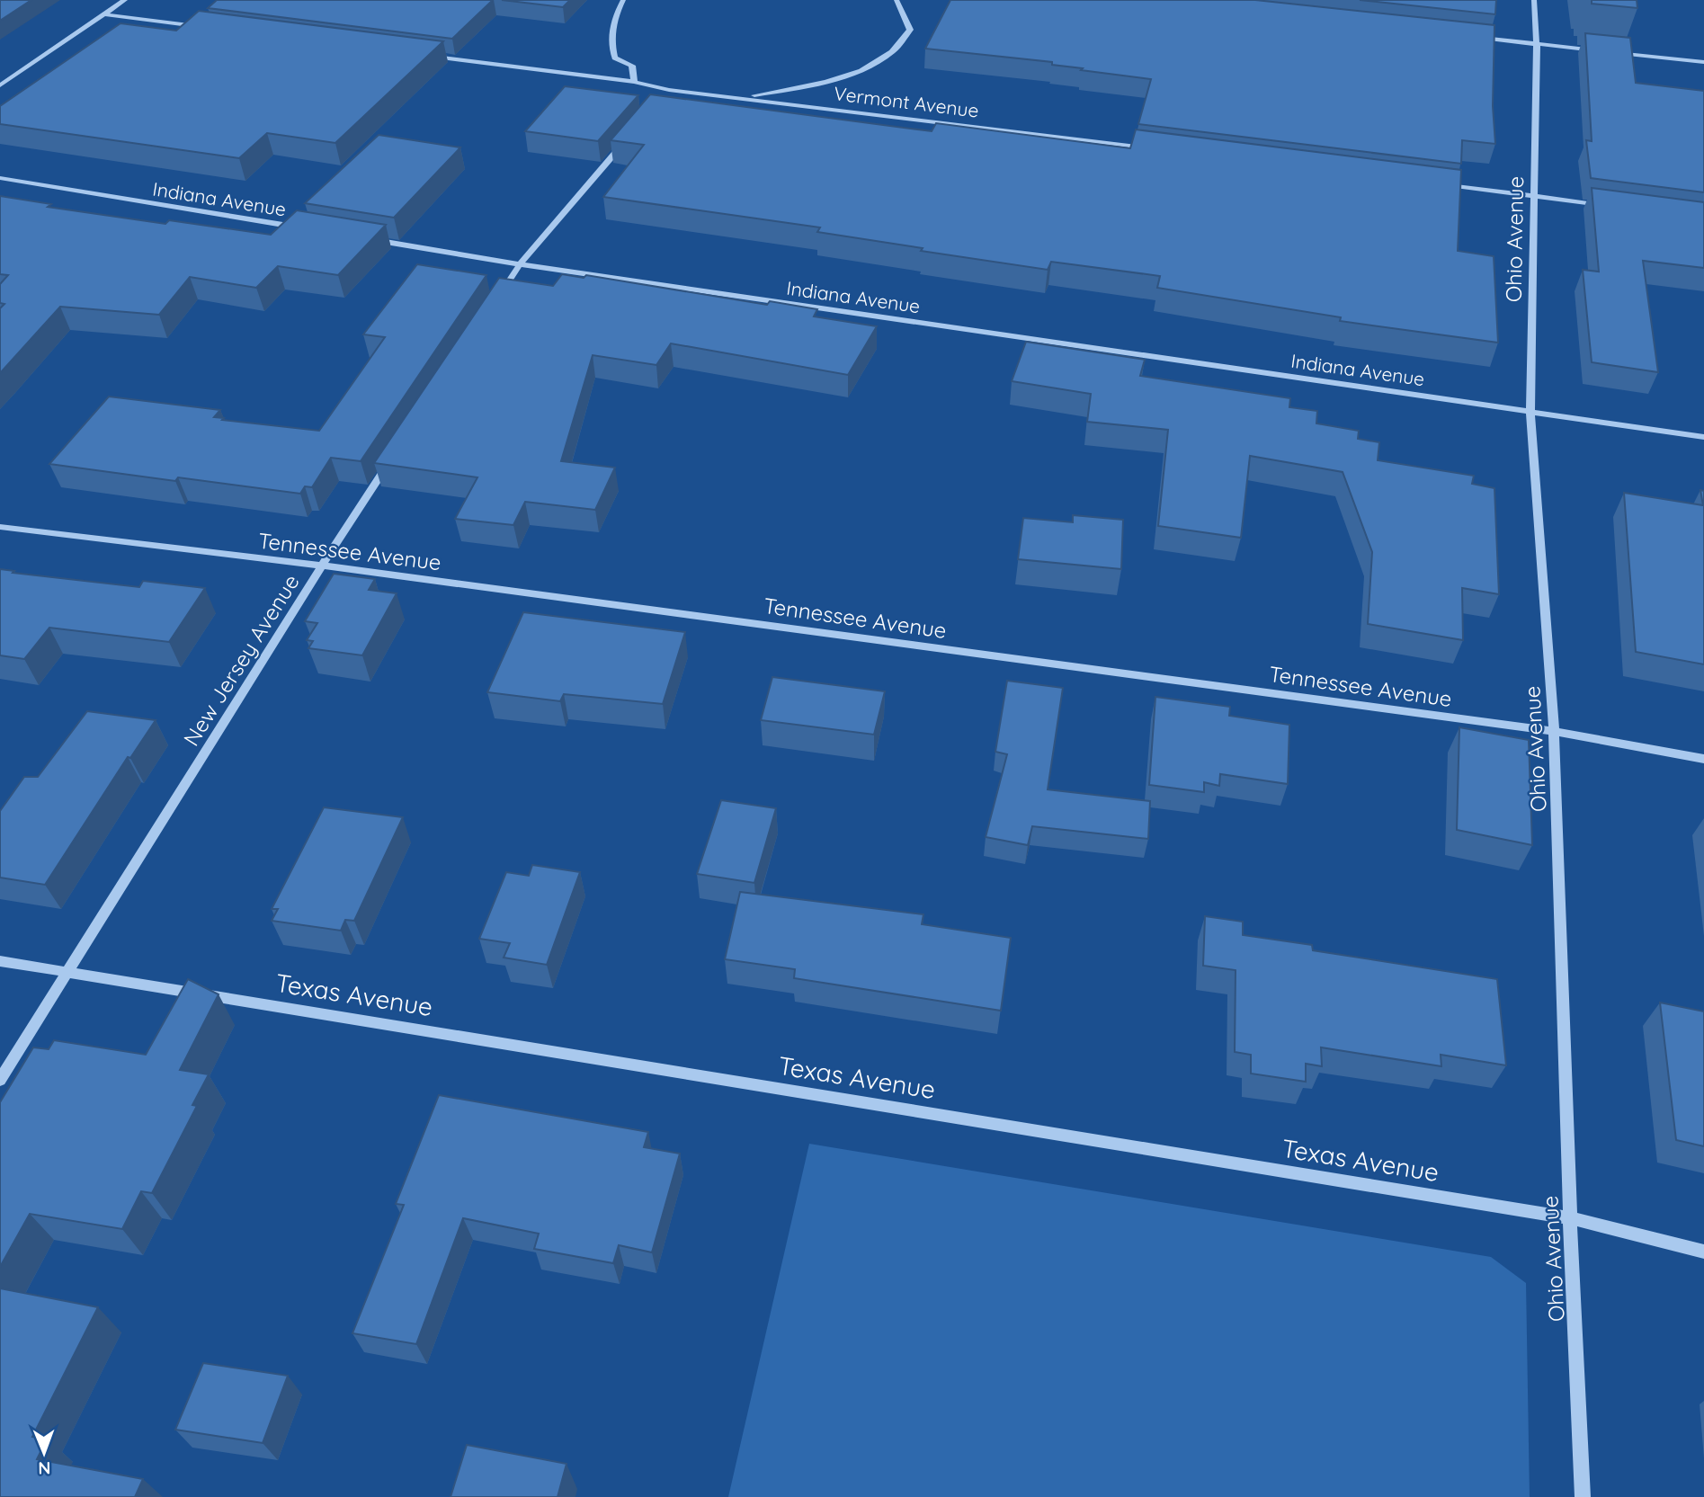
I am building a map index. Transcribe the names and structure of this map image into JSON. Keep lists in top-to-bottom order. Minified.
{"streets":{"street":["Vermont Avenue","Indiana Avenue","Ohio Avenue","Tennessee Avenue","New Jersey Avenue","Texas Avenue"]},"crossings":[["Indiana Avenue","Ohio Avenue"],["Ohio Avenue","Tennessee Avenue"],["Ohio Avenue","Texas Avenue"],["Tennessee Avenue","New Jersey Avenue"],["New Jersey Avenue","Texas Avenue"]],"north":"bottom"}
